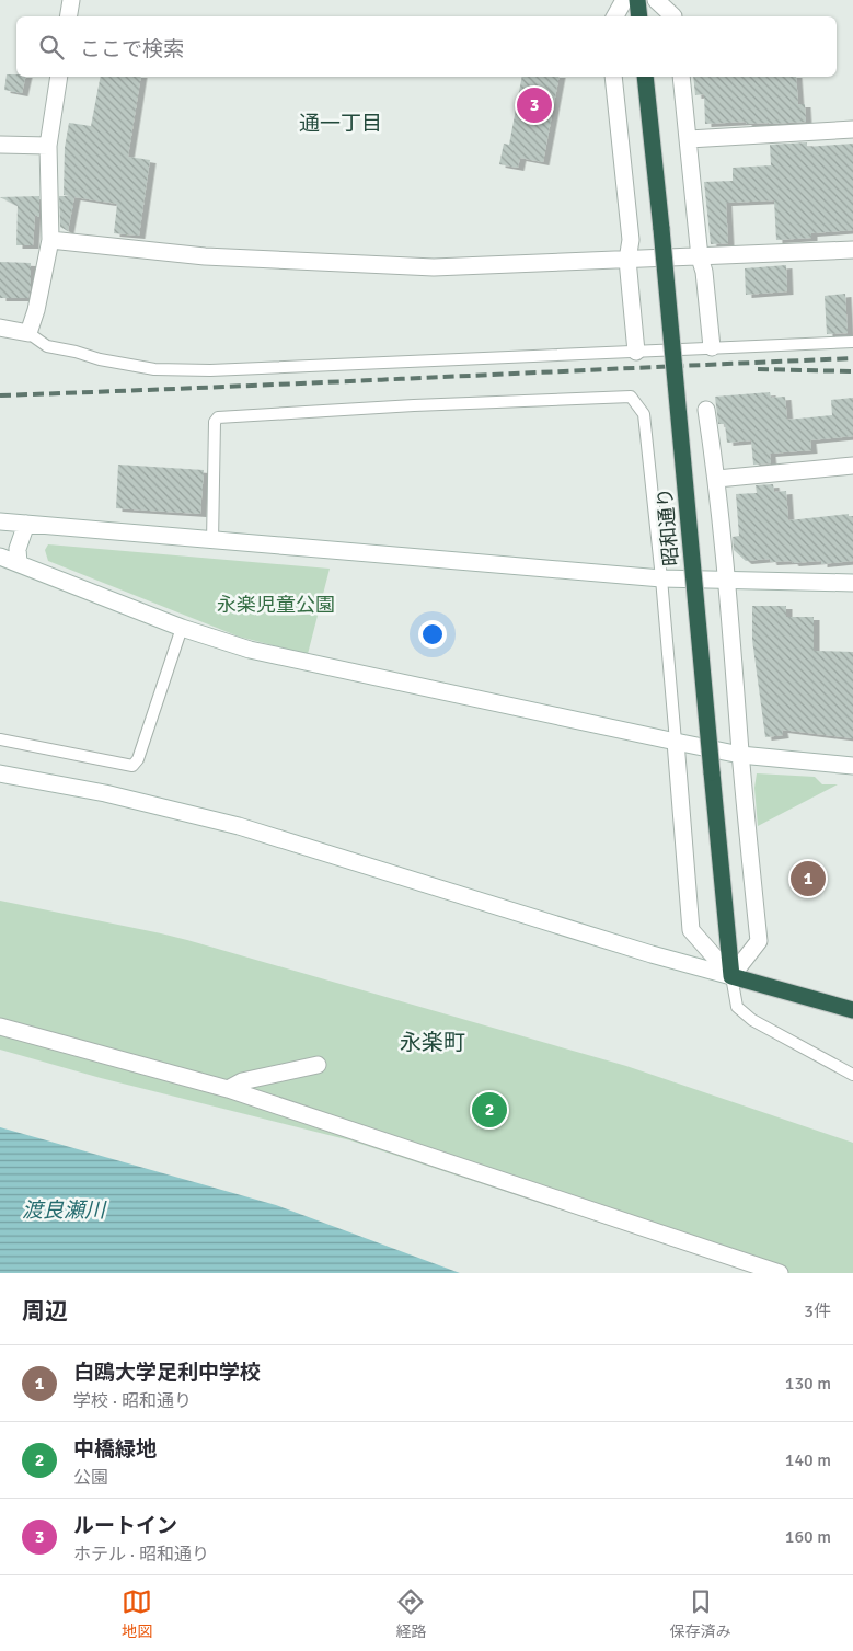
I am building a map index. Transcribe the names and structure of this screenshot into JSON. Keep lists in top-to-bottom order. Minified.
{"streets":{"highway":["昭和通り"]},"districts":["通一丁目","永楽町"],"water":["渡良瀬川"],"parks":["永楽児童公園"],"page":{"search":"ここで検索","pins":["3","1","2"],"heading":["周辺","3件"],"list":[{"mark":"1","name":"白鴎大学足利中学校","note":"学校 · 昭和通り","value":"130 m"},{"mark":"2","name":"中橋緑地","note":"公園","value":"140 m"},{"mark":"3","name":"ルートイン","note":"ホテル · 昭和通り","value":"160 m"}],"nav":["地図","経路","保存済み"]}}
